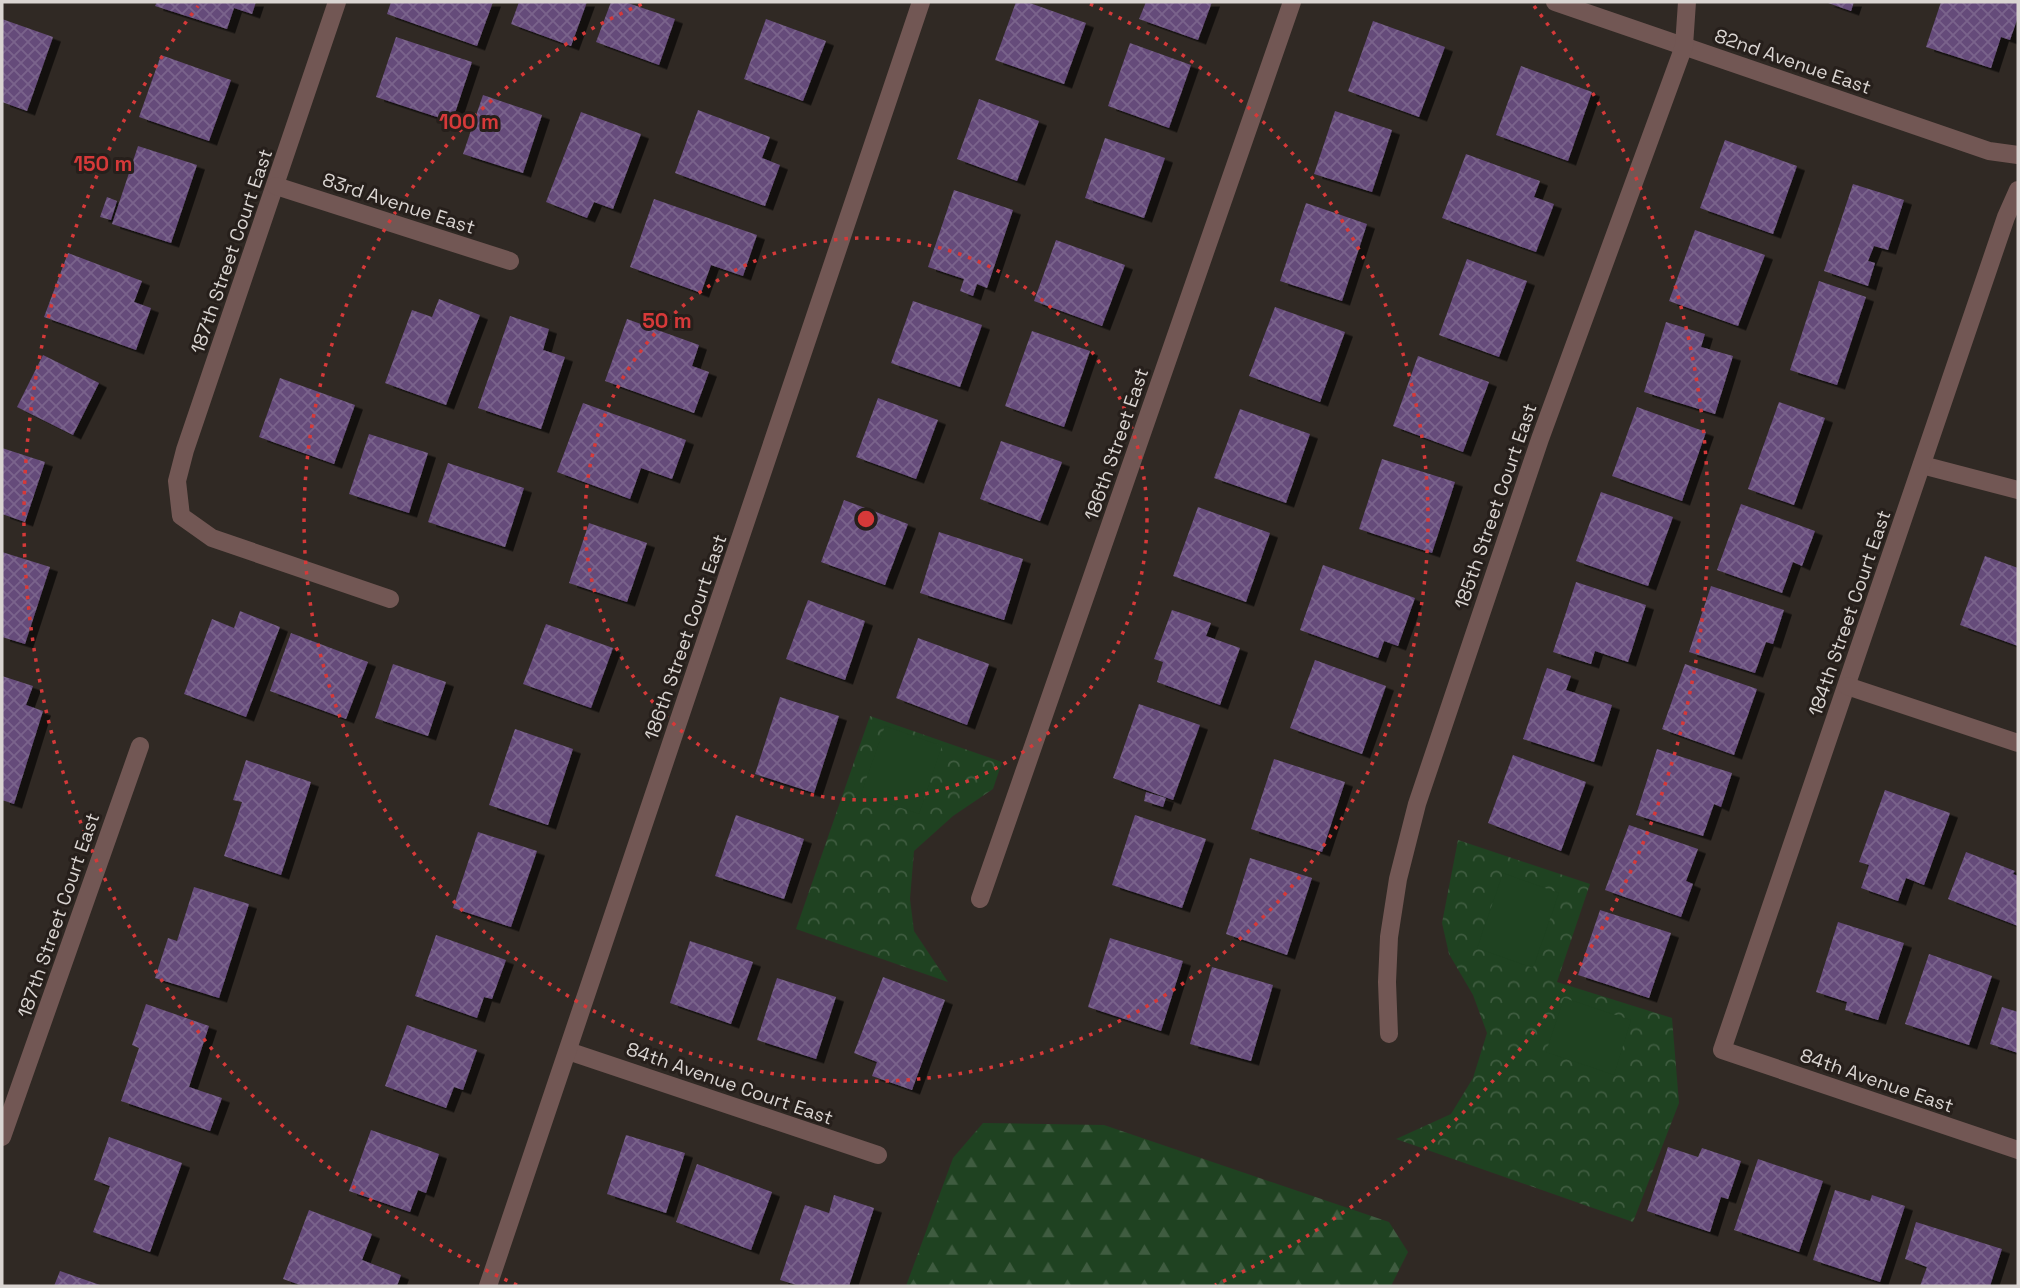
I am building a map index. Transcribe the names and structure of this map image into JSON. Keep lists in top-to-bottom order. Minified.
{"streets":{"street":["82nd Avenue East","83rd Avenue East","187th Street Court East","186th Street East","185th Street Court East","184th Street Court East","186th Street Court East","84th Avenue East","84th Avenue Court East"]},"crossings":[["82nd Avenue East","185th Street Court East"],["83rd Avenue East","187th Street Court East"],["184th Street Court East","84th Avenue East"],["186th Street Court East","84th Avenue Court East"]],"rings":["100 m","150 m","50 m"]}
